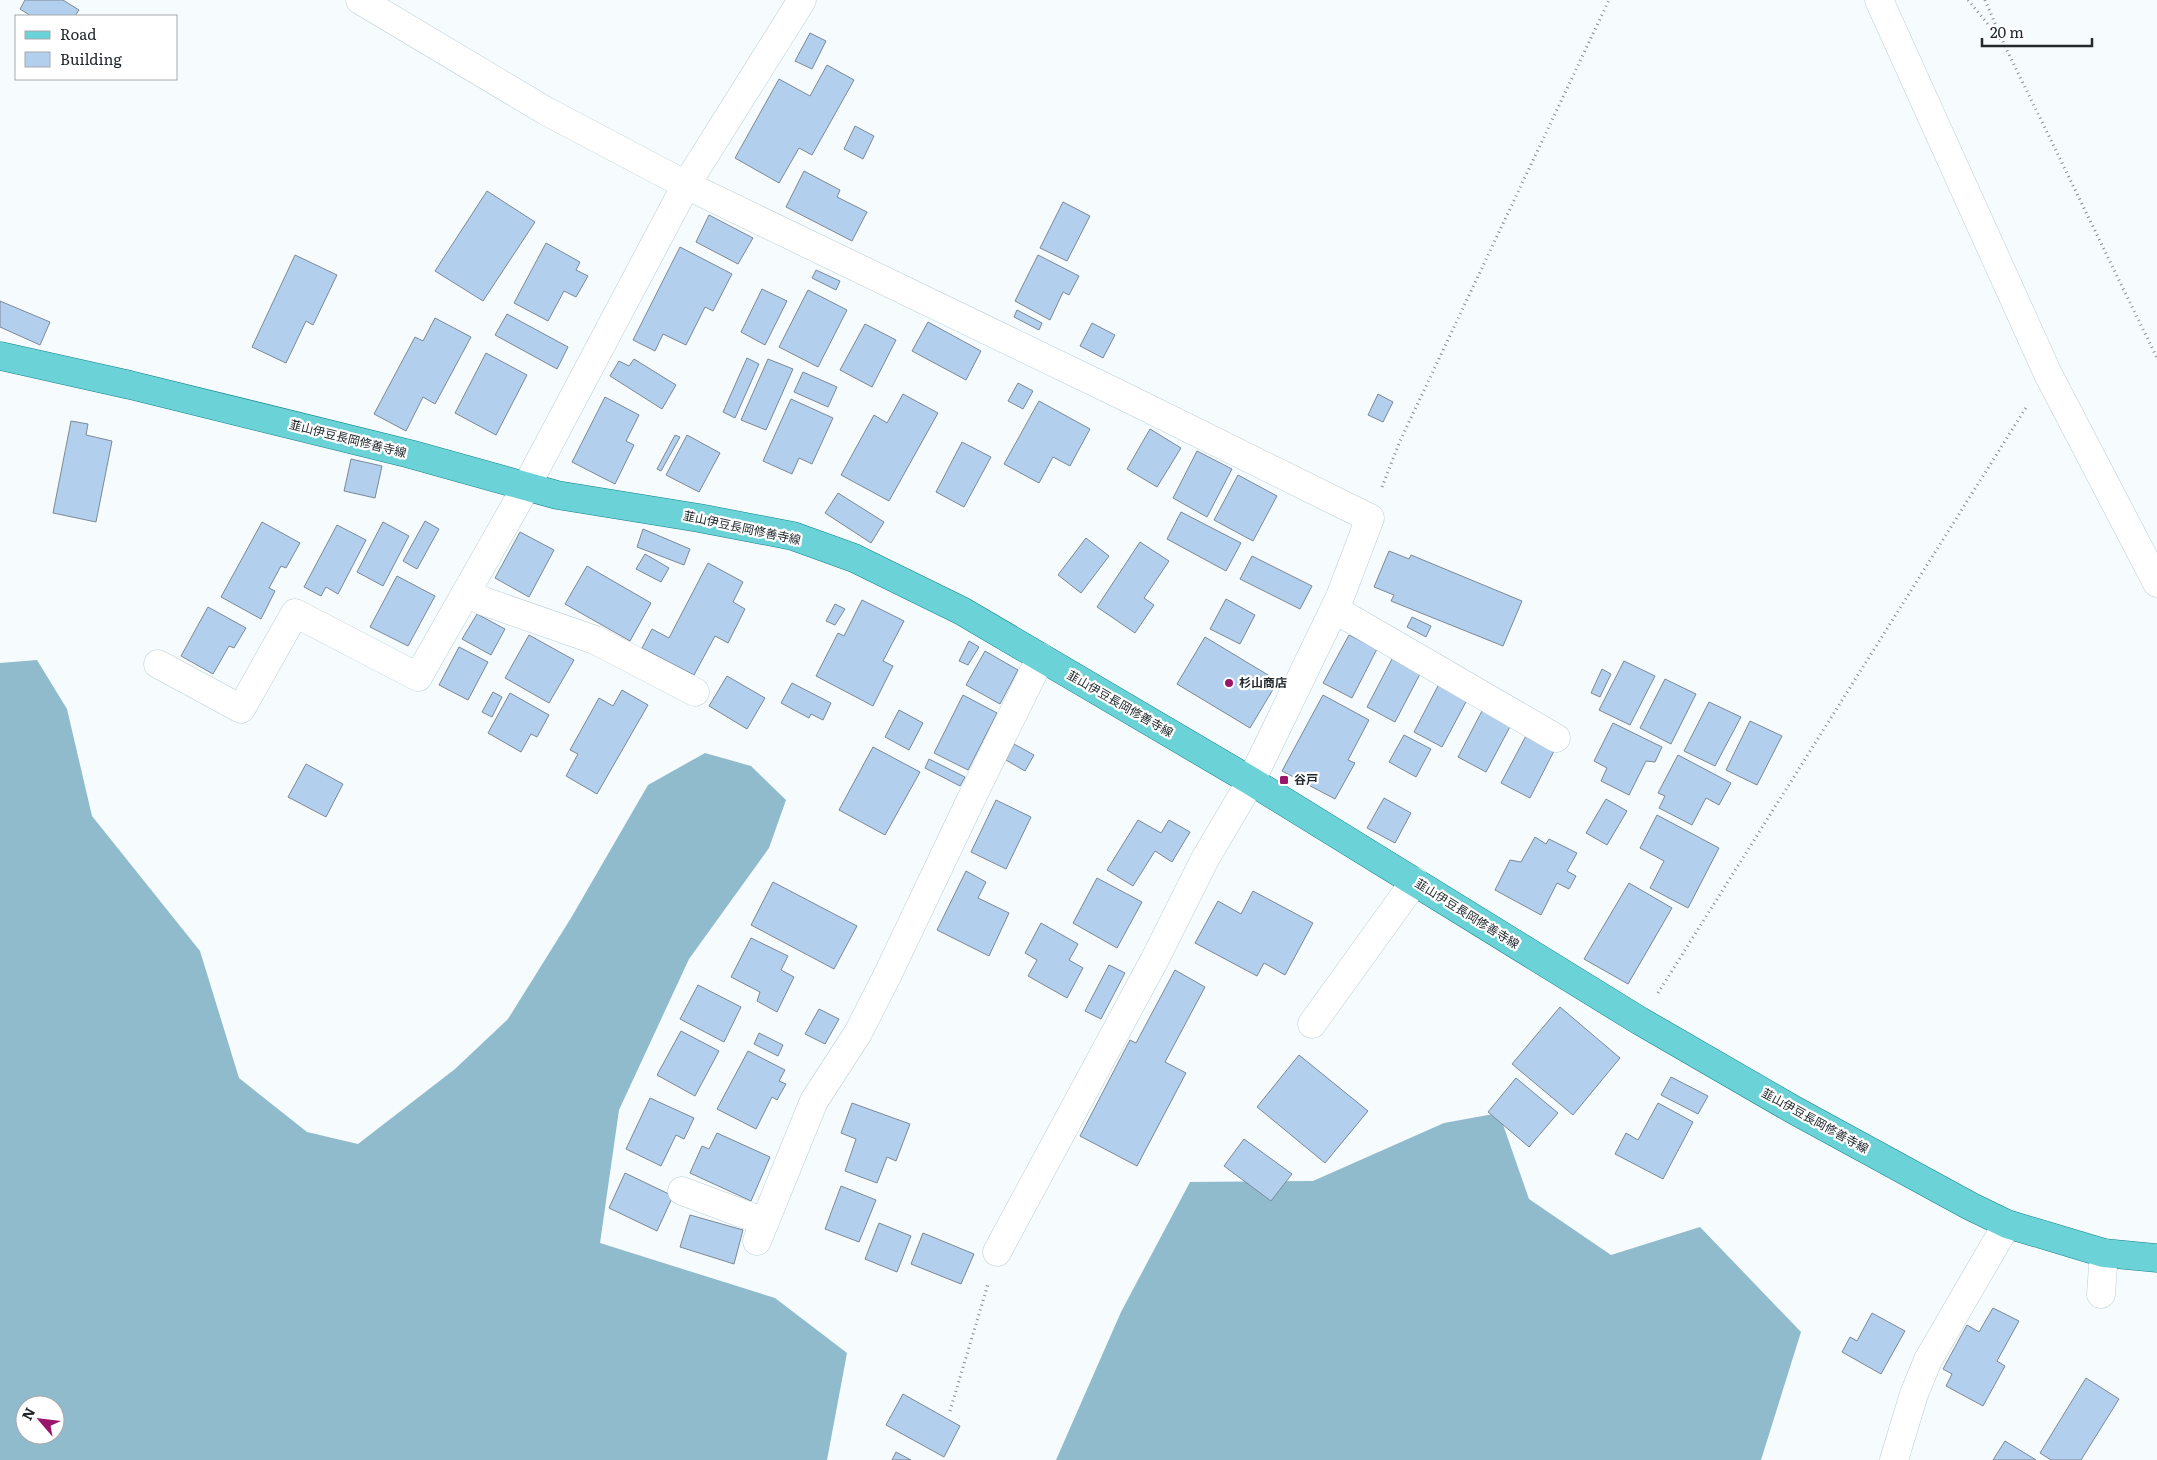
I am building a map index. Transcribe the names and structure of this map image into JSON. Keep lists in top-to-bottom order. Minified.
{"streets":{"main road":["韮山伊豆長岡修善寺線"]},"places":{"other":["杉山商店"],"transit":["谷戸"]},"legend":["Road","Building"],"scale_bar":"20 m","north":"top left"}
